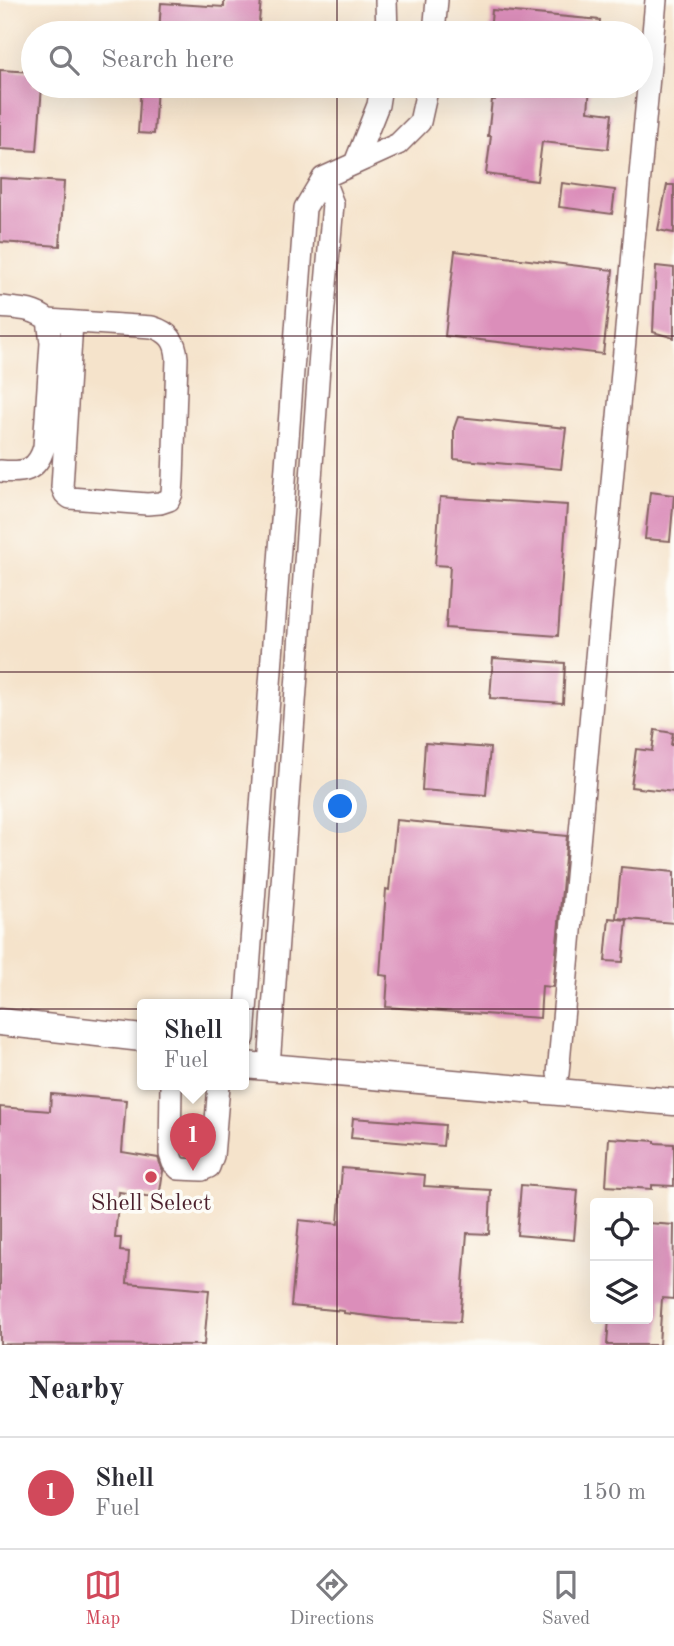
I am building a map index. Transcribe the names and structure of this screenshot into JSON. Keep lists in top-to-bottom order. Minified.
{"places":["Shell Select"],"page":{"search":"Search here","popup":["Shell","Fuel"],"pins":"1","heading":"Nearby","list":[{"mark":"1","name":"Shell","note":"Fuel","value":"150 m"}],"nav":["Map","Directions","Saved"]}}
